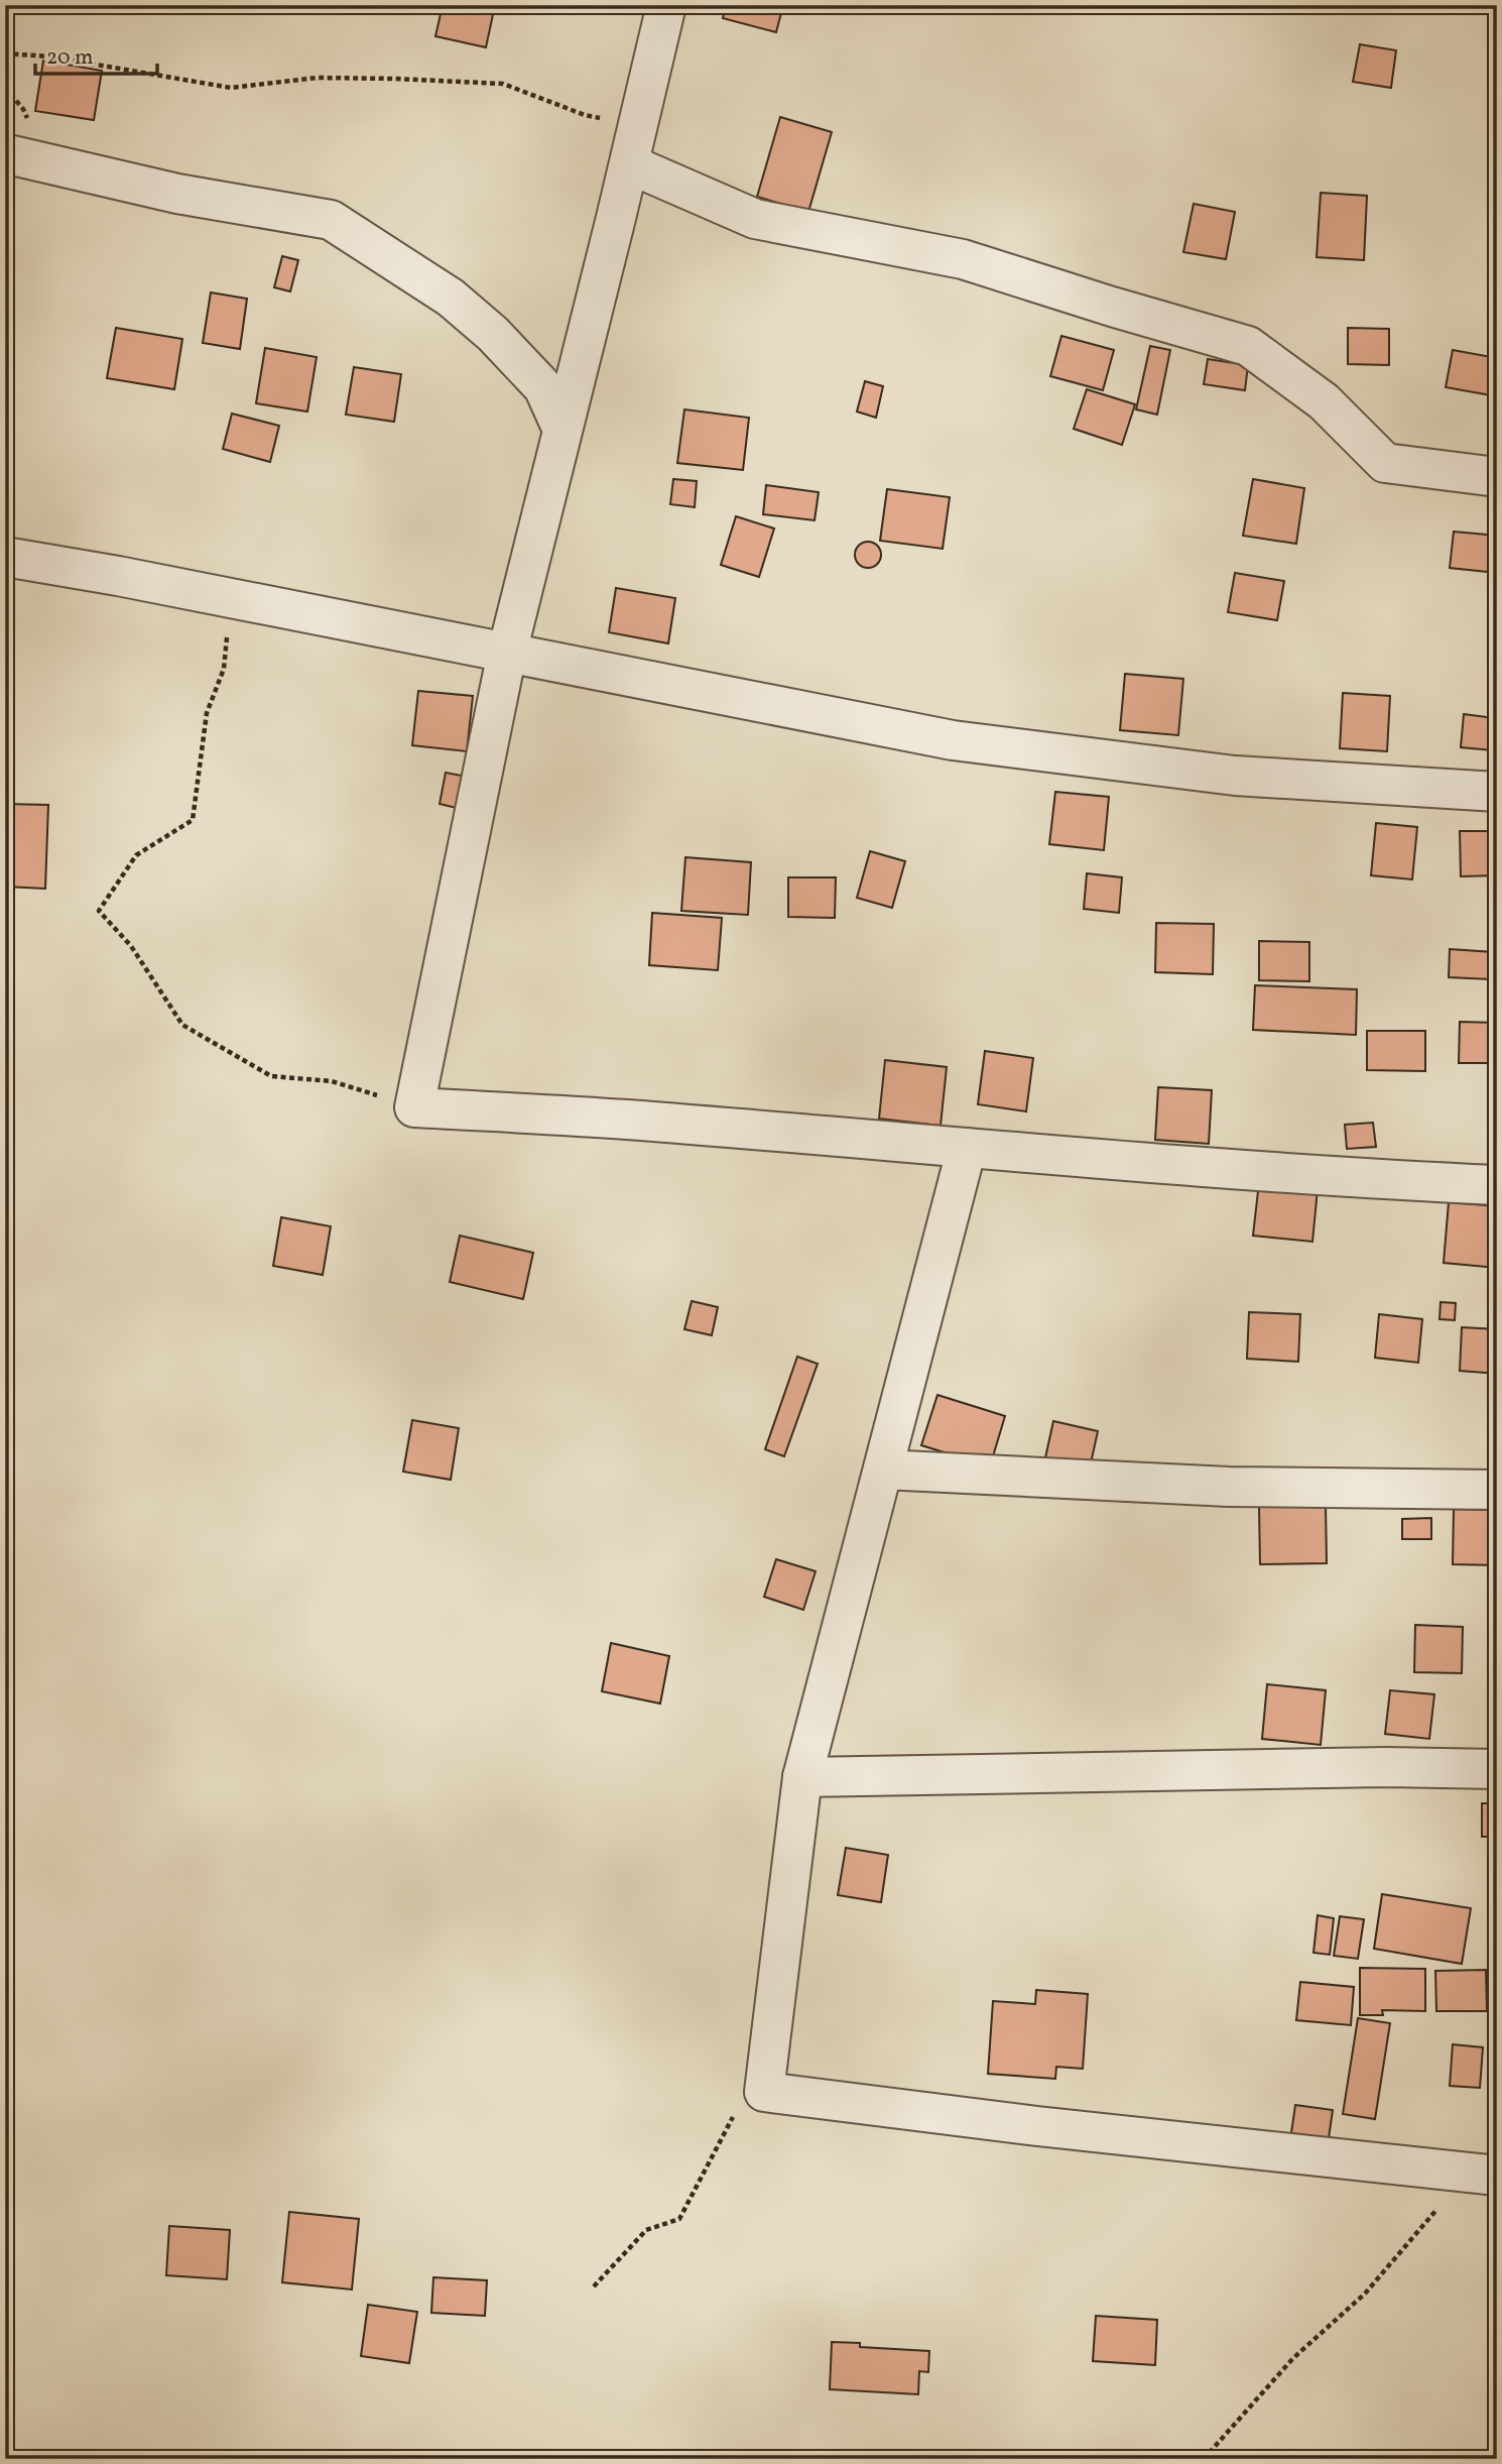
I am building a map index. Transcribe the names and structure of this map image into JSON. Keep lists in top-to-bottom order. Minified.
{"scale_bar":"20 m"}
